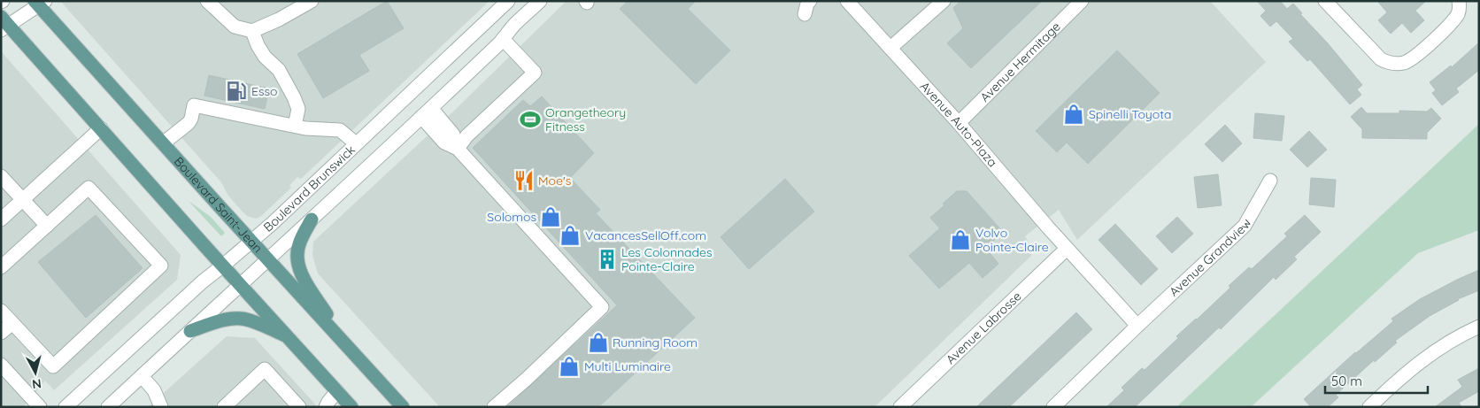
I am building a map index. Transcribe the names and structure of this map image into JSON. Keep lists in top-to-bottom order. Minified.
{"streets":{"main road":["Boulevard Saint-Jean"],"street":["Avenue Hermitage","Avenue Auto-Plaza","Boulevard Brunswick","Avenue Grandview","Avenue Labrosse"]},"crossings":[["Avenue Hermitage","Avenue Auto-Plaza"],["Avenue Auto-Plaza","Avenue Labrosse"],["Boulevard Brunswick","Boulevard Saint-Jean"]],"places":{"fuel station":["Esso"],"shop":["Spinelli Toyota","Solomos","VacancesSellOff.com","Volvo Pointe-Claire","Running Room","Multi Luminaire"],"sports":["Orangetheory Fitness"],"restaurant":["Moe's"],"building":["Les Colonnades Pointe-Claire"]},"scale_bar":"50 m","north":"bottom"}
